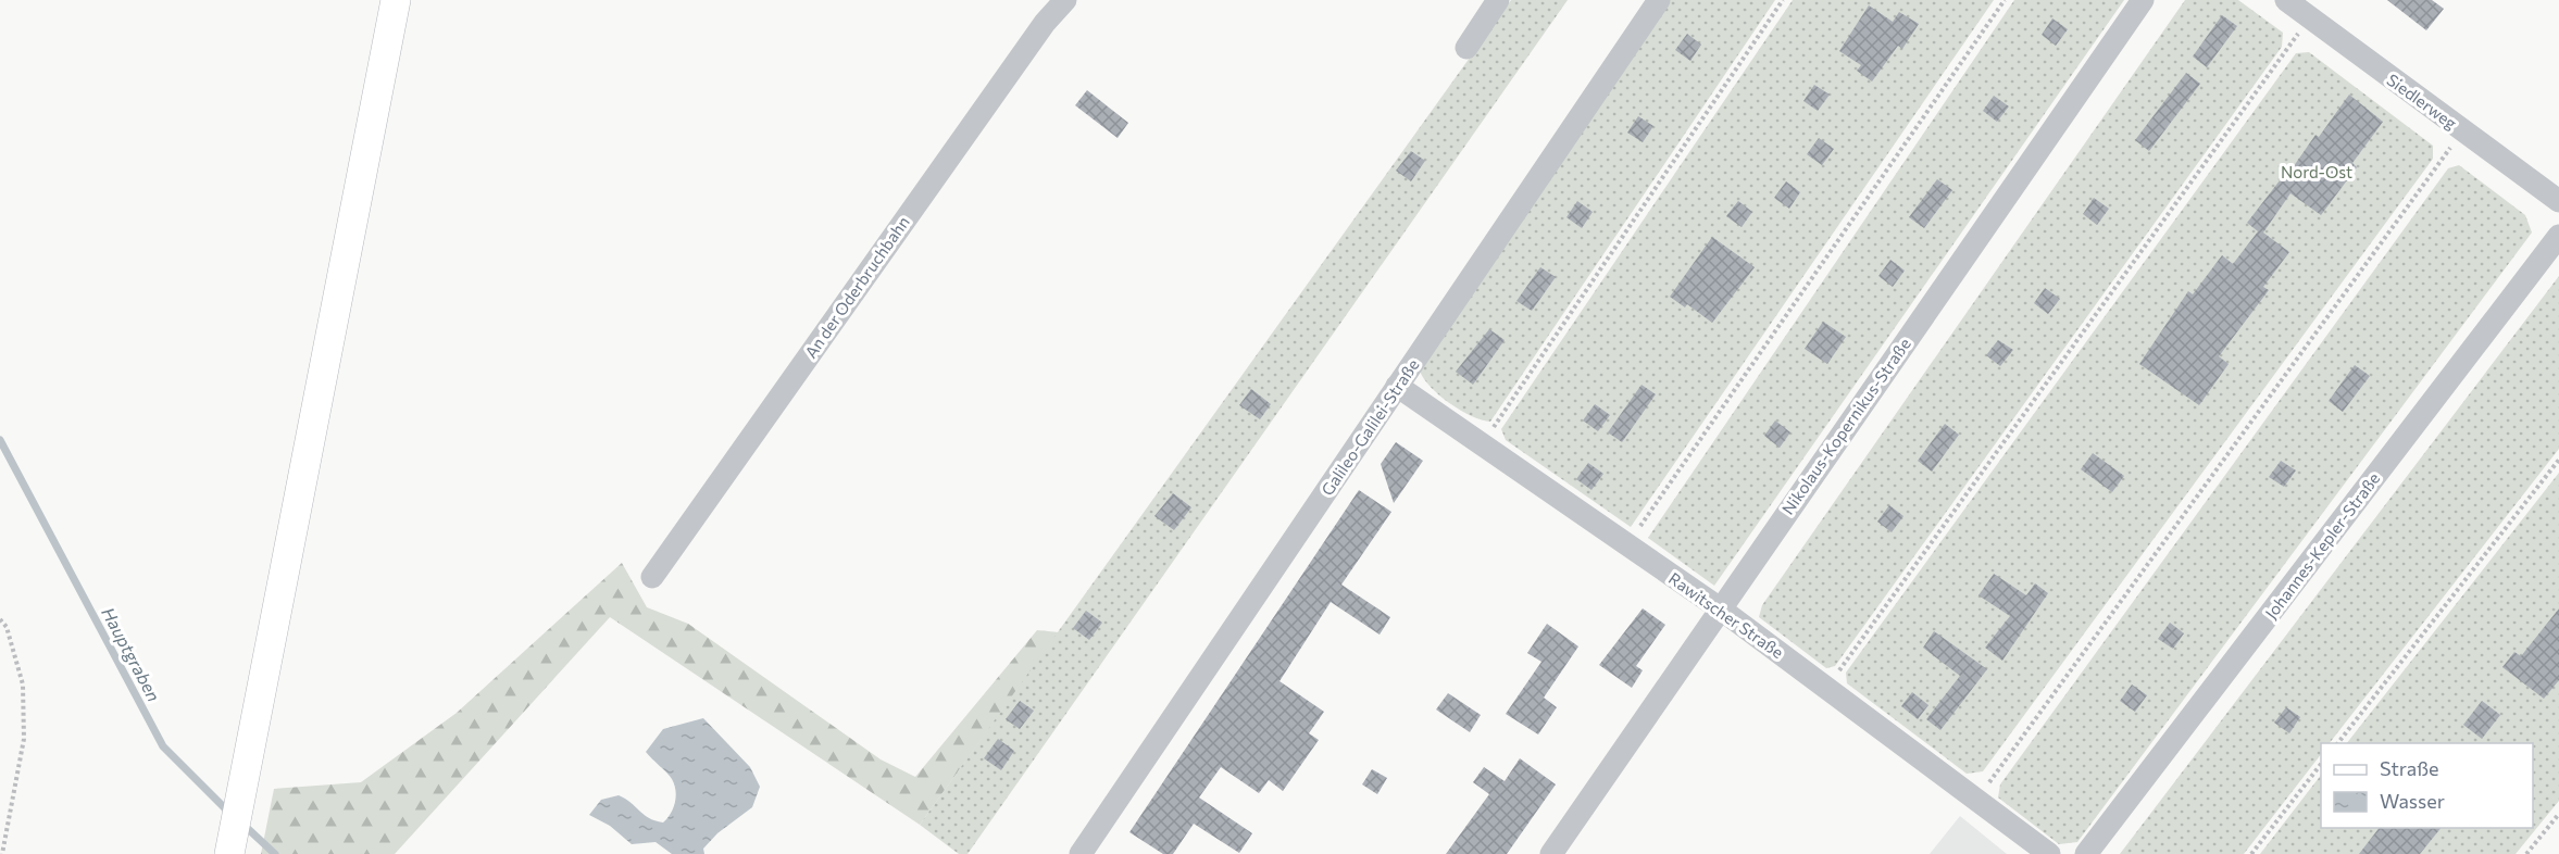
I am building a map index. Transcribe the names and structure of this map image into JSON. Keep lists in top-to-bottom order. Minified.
{"streets":{"street":["Siedlerweg","An der Oderbruchbahn","Nikolaus-Kopernikus-Straße","Galileo-Galilei-Straße","Johannes-Kepler-Straße","Rawitscher Straße"]},"crossings":[["Nikolaus-Kopernikus-Straße","Rawitscher Straße"],["Galileo-Galilei-Straße","Rawitscher Straße"]],"water":["Hauptgraben"],"parks":["Nord-Ost"],"legend":["Straße","Wasser"]}
